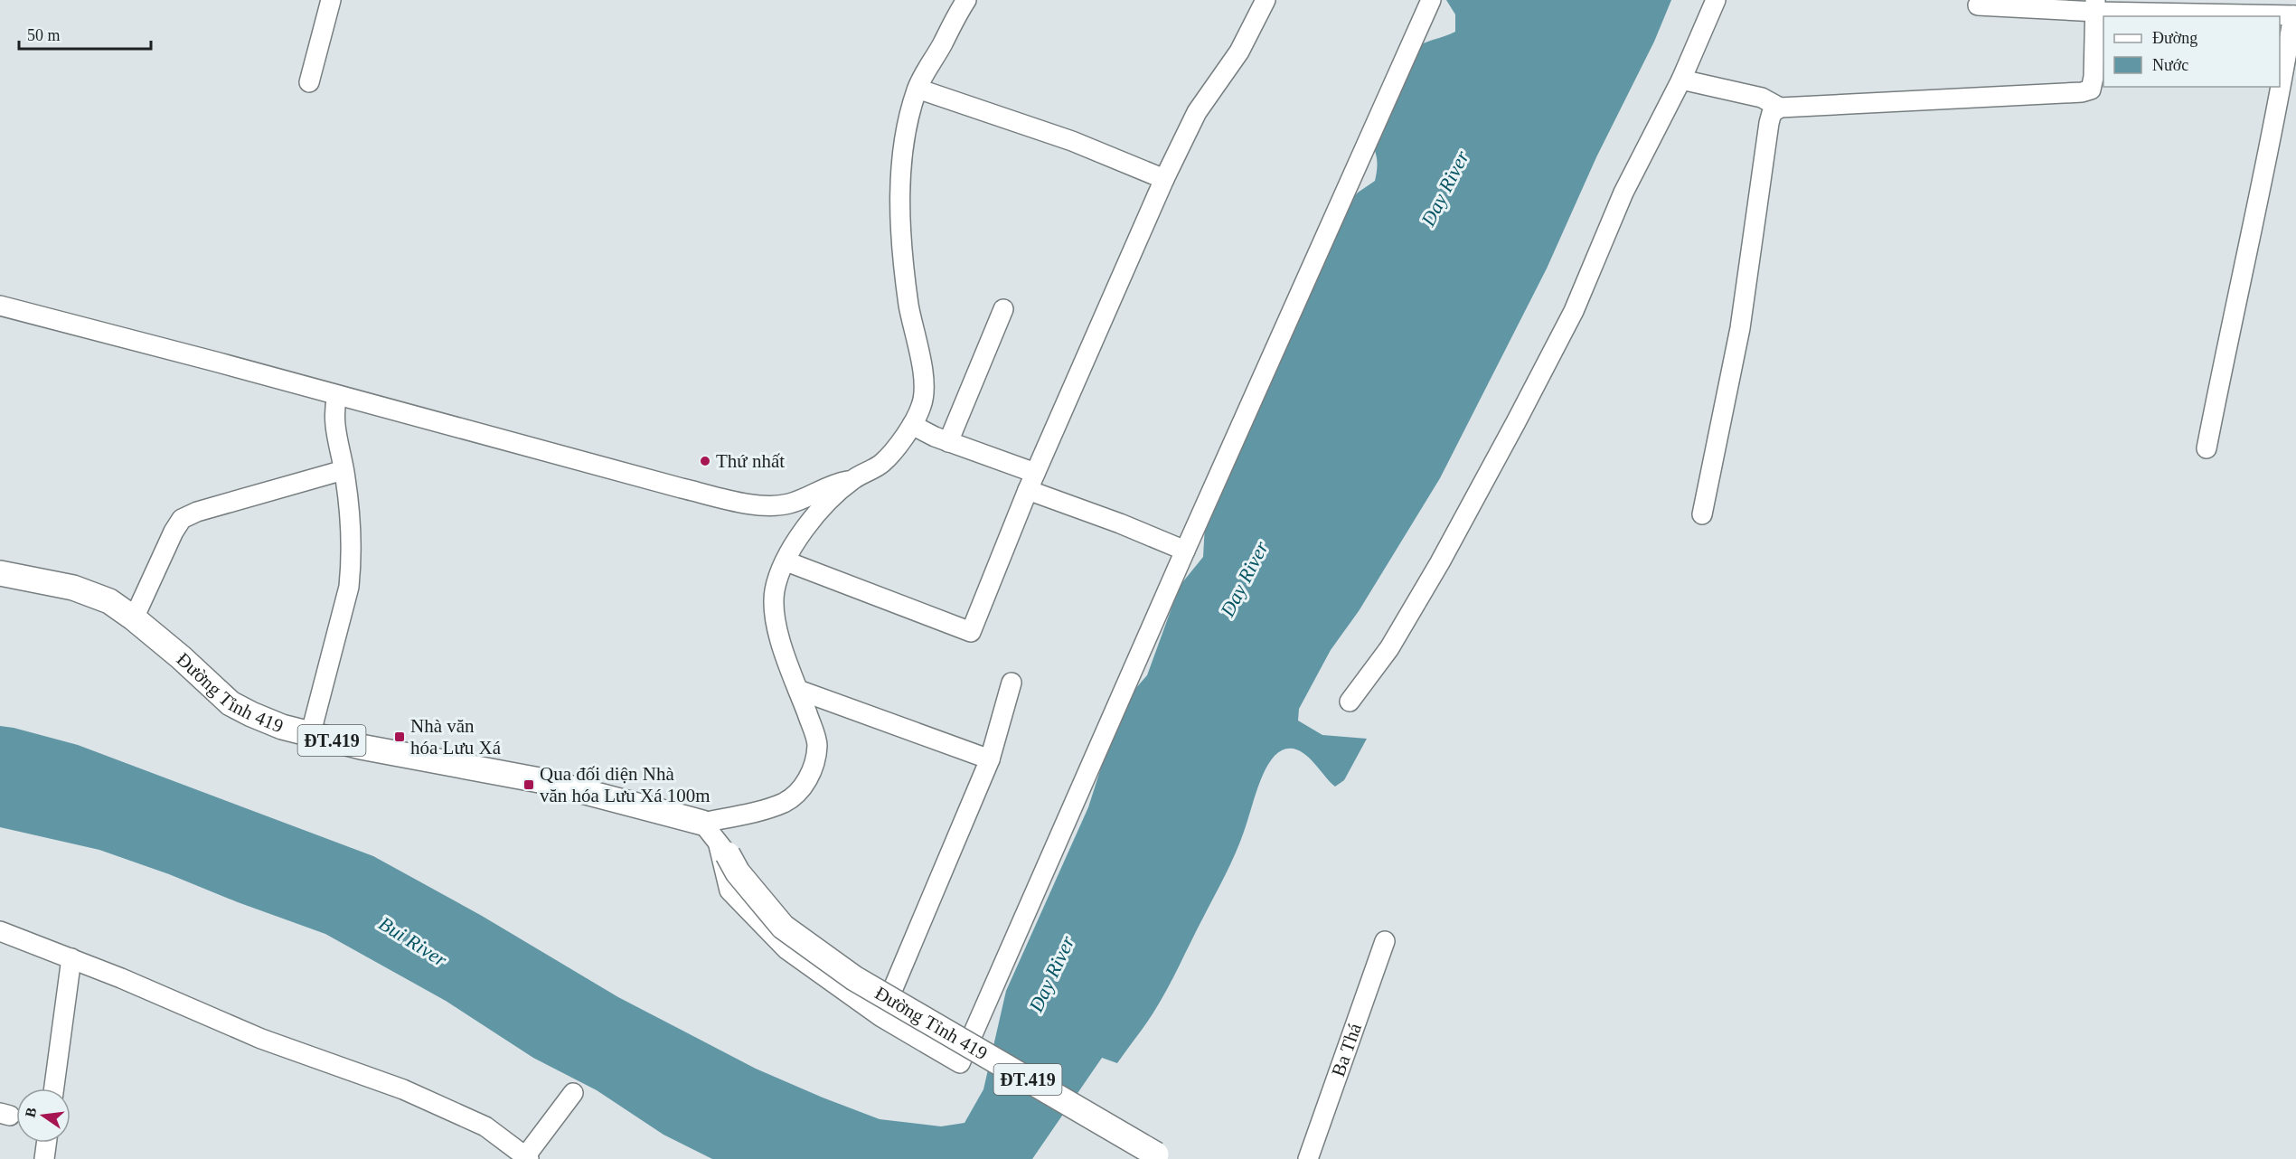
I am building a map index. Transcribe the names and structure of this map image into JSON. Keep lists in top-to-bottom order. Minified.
{"streets":{"main road":["Đường Tỉnh 419","ĐT.419"],"street":["Ba Thá"]},"water":["Day River","Bui River"],"places":{"other":["Thứ nhất"],"transit":["Nhà văn hóa Lưu Xá","Qua đối diện Nhà văn hóa Lưu Xá 100m"]},"legend":["Đường","Nước"],"scale_bar":"50 m","north":"left"}
